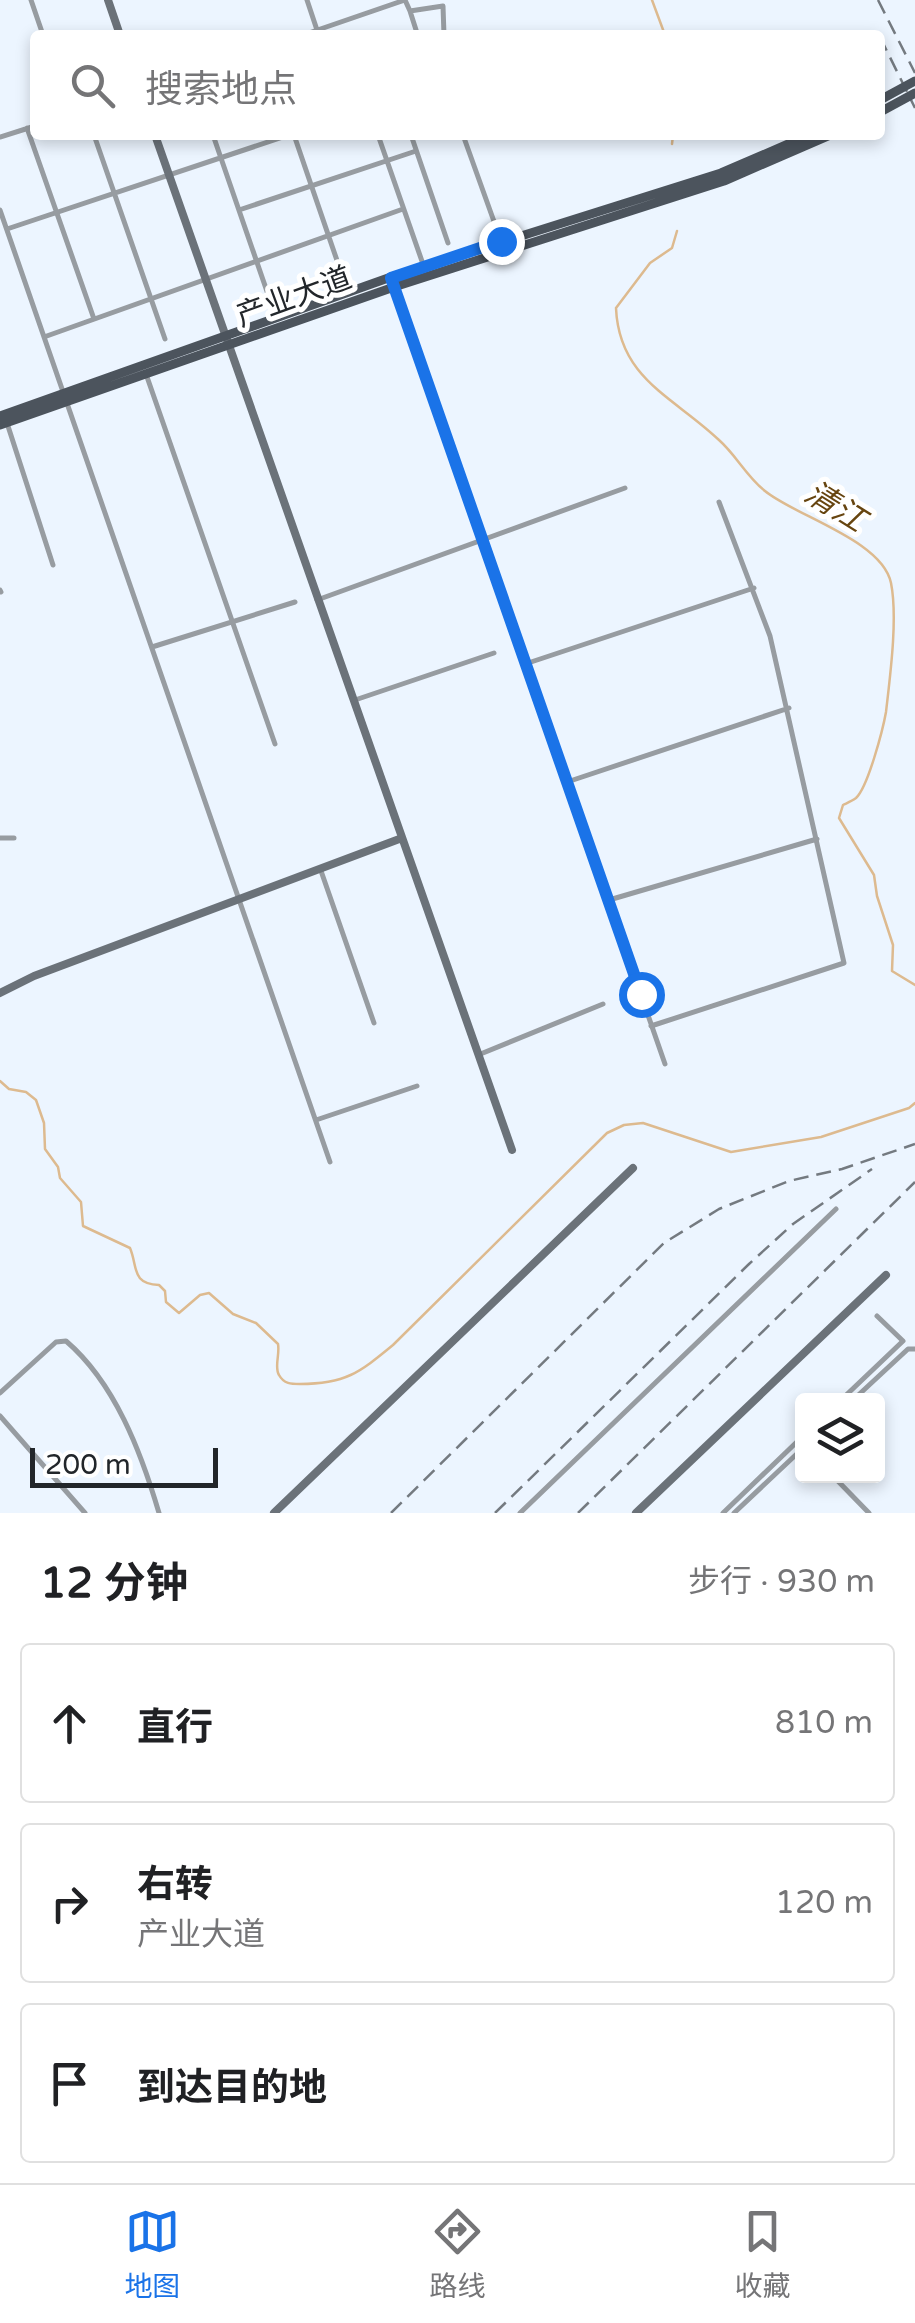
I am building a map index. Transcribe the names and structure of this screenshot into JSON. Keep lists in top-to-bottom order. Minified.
{"streets":{"main road":["产业大道"]},"water":["清江"],"scale_bar":"200 m","page":{"search":"搜索地点","scale":"200 m","heading":["12 分钟","步行 · 930 m"],"list":[["直行","810 m"],["右转","产业大道","120 m"],"到达目的地"],"nav":["地图","路线","收藏"]}}
